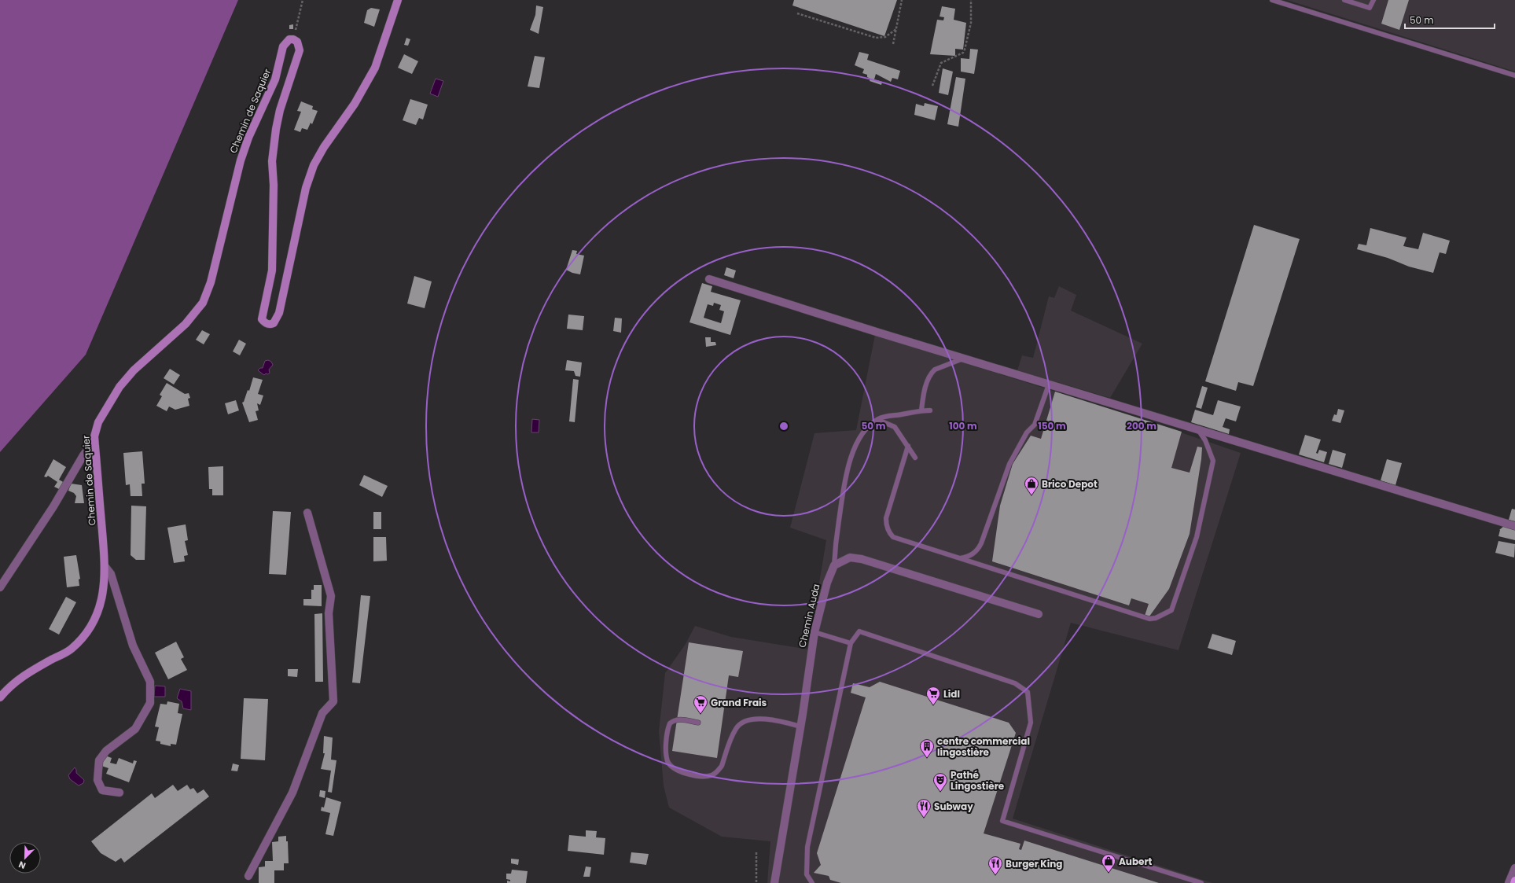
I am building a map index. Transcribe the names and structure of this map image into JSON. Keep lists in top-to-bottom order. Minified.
{"streets":{"street":["Chemin de Saquier","Chemin Auda"]},"places":{"shop":["Brico Depot","Aubert"],"supermarket":["Lidl","Grand Frais"],"building":["centre commercial lingostière"],"theatre":["Pathé Lingostière"],"restaurant":["Subway","Burger King"]},"scale_bar":"50 m","north":"bottom left","rings":["50 m","100 m","150 m","200 m"]}
